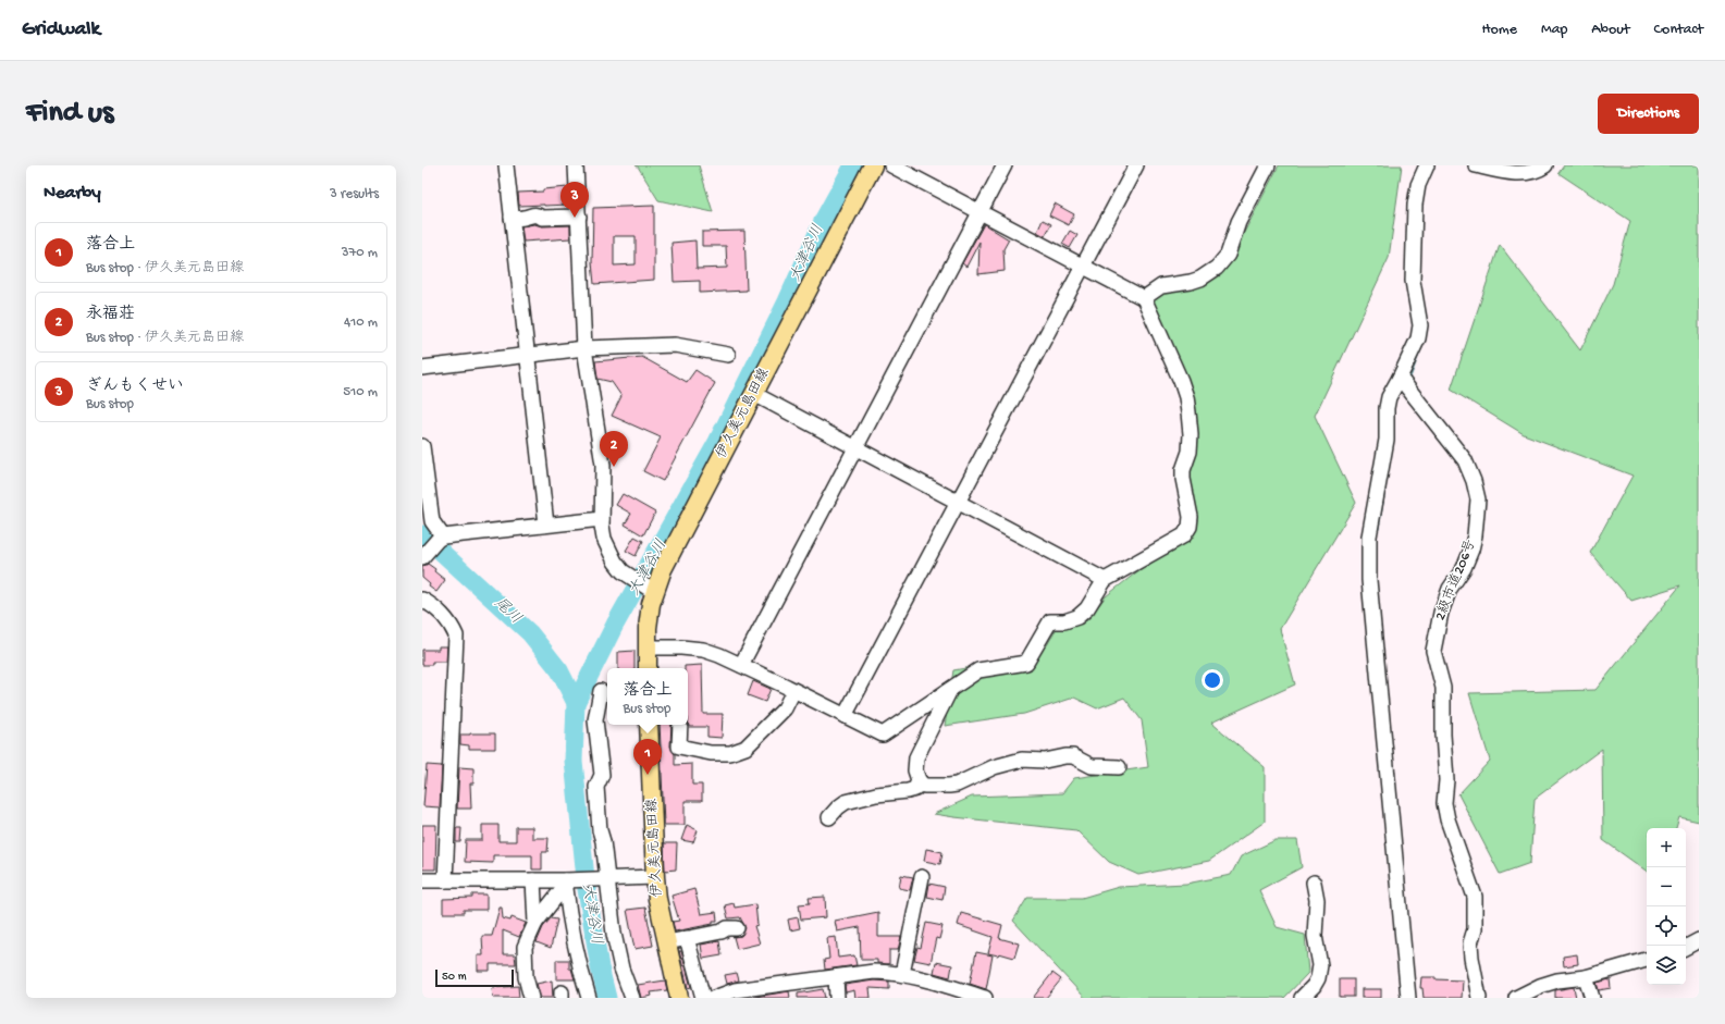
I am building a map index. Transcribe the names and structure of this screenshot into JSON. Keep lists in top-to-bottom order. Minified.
{"streets":{"main road":["伊久美元島田線"],"street":["2級市道206号"]},"water":["大津谷川","尾川"],"scale_bar":"50 m","page":{"header":"Gridwalk","nav":["Home","Map","About","Contact"],"buttons":"Directions","title":"Find us","heading":["Nearby","3 results"],"pins":["3","2","1"],"list":[{"mark":"1","name":"落合上","note":"Bus stop · 伊久美元島田線","value":"370 m"},{"mark":"2","name":"永福荘","note":"Bus stop · 伊久美元島田線","value":"410 m"},{"mark":"3","name":"ぎんもくせい","note":"Bus stop","value":"510 m"}],"popup":["落合上","Bus stop"],"map_buttons":["+","−"],"scale":"50 m"}}
